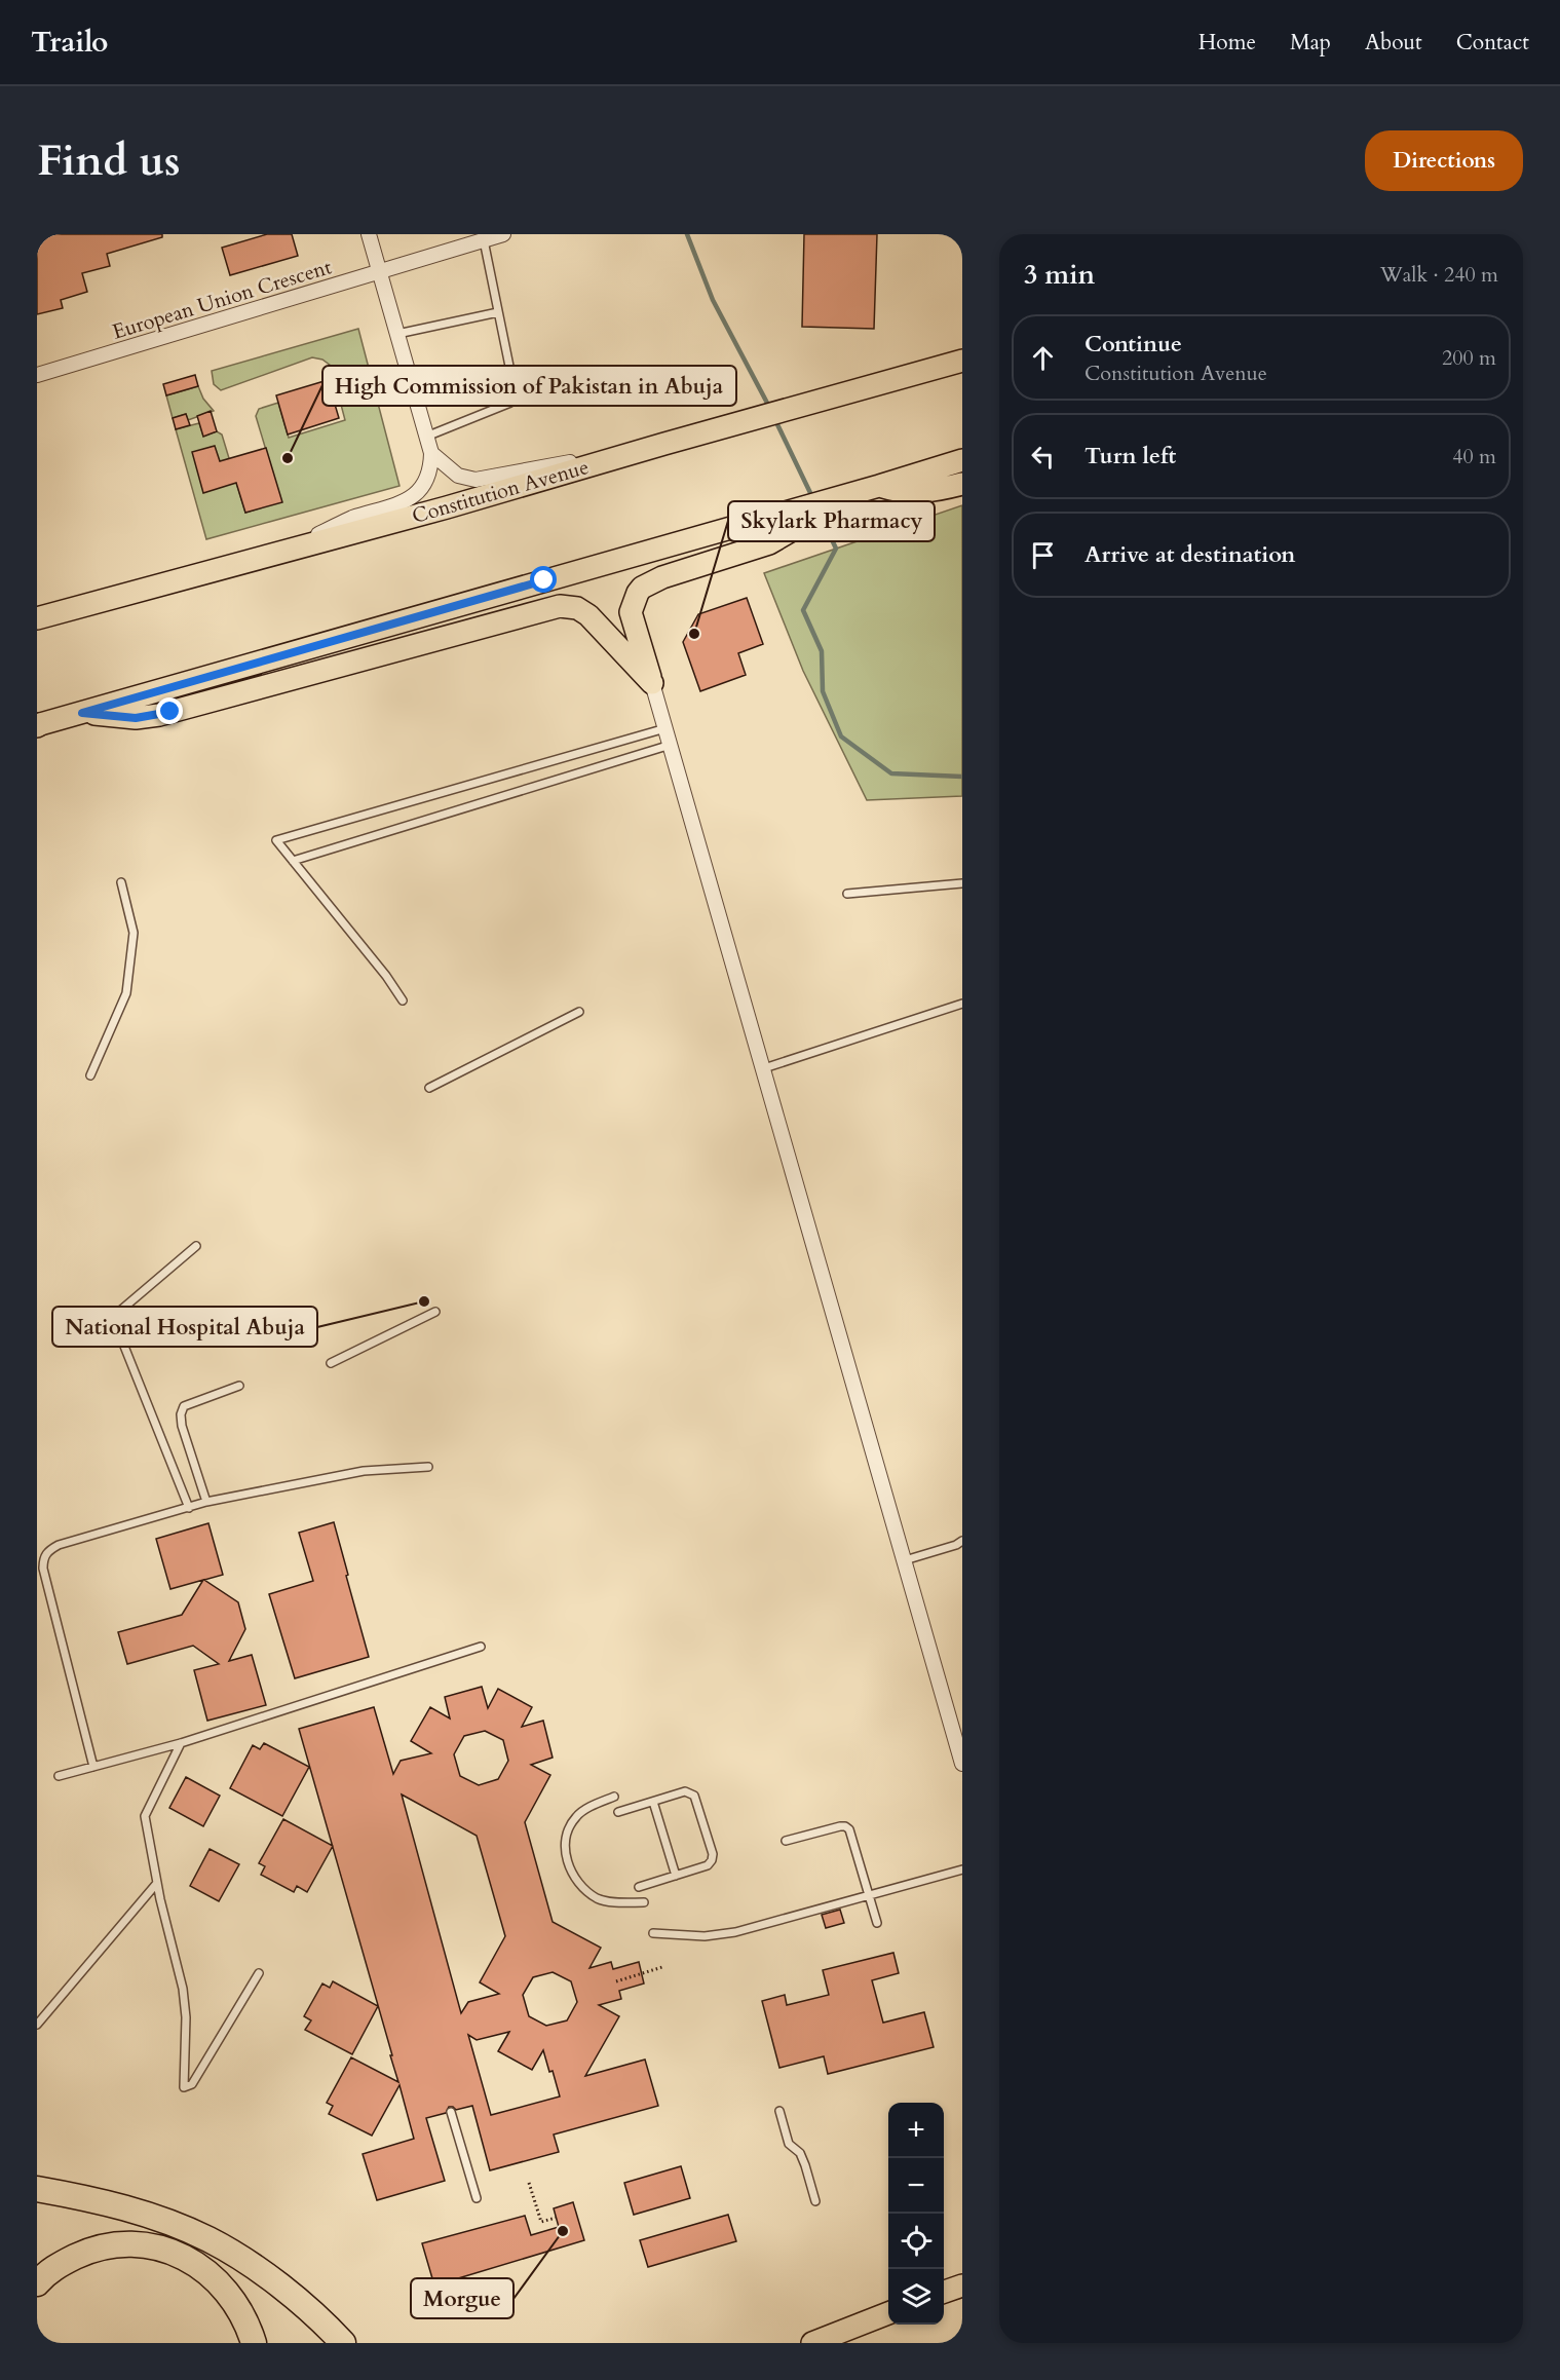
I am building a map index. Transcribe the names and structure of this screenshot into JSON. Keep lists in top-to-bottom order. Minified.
{"streets":{"main road":["Constitution Avenue"],"street":["European Union Crescent"]},"places":["High Commission of Pakistan in Abuja","Skylark Pharmacy","National Hospital Abuja","Morgue"],"page":{"header":"Trailo","nav":["Home","Map","About","Contact"],"buttons":"Directions","title":"Find us","heading":["3 min","Walk · 240 m"],"list":[["Continue","Constitution Avenue","200 m"],["Turn left","40 m"],"Arrive at destination"],"map_buttons":["+","−"]}}
